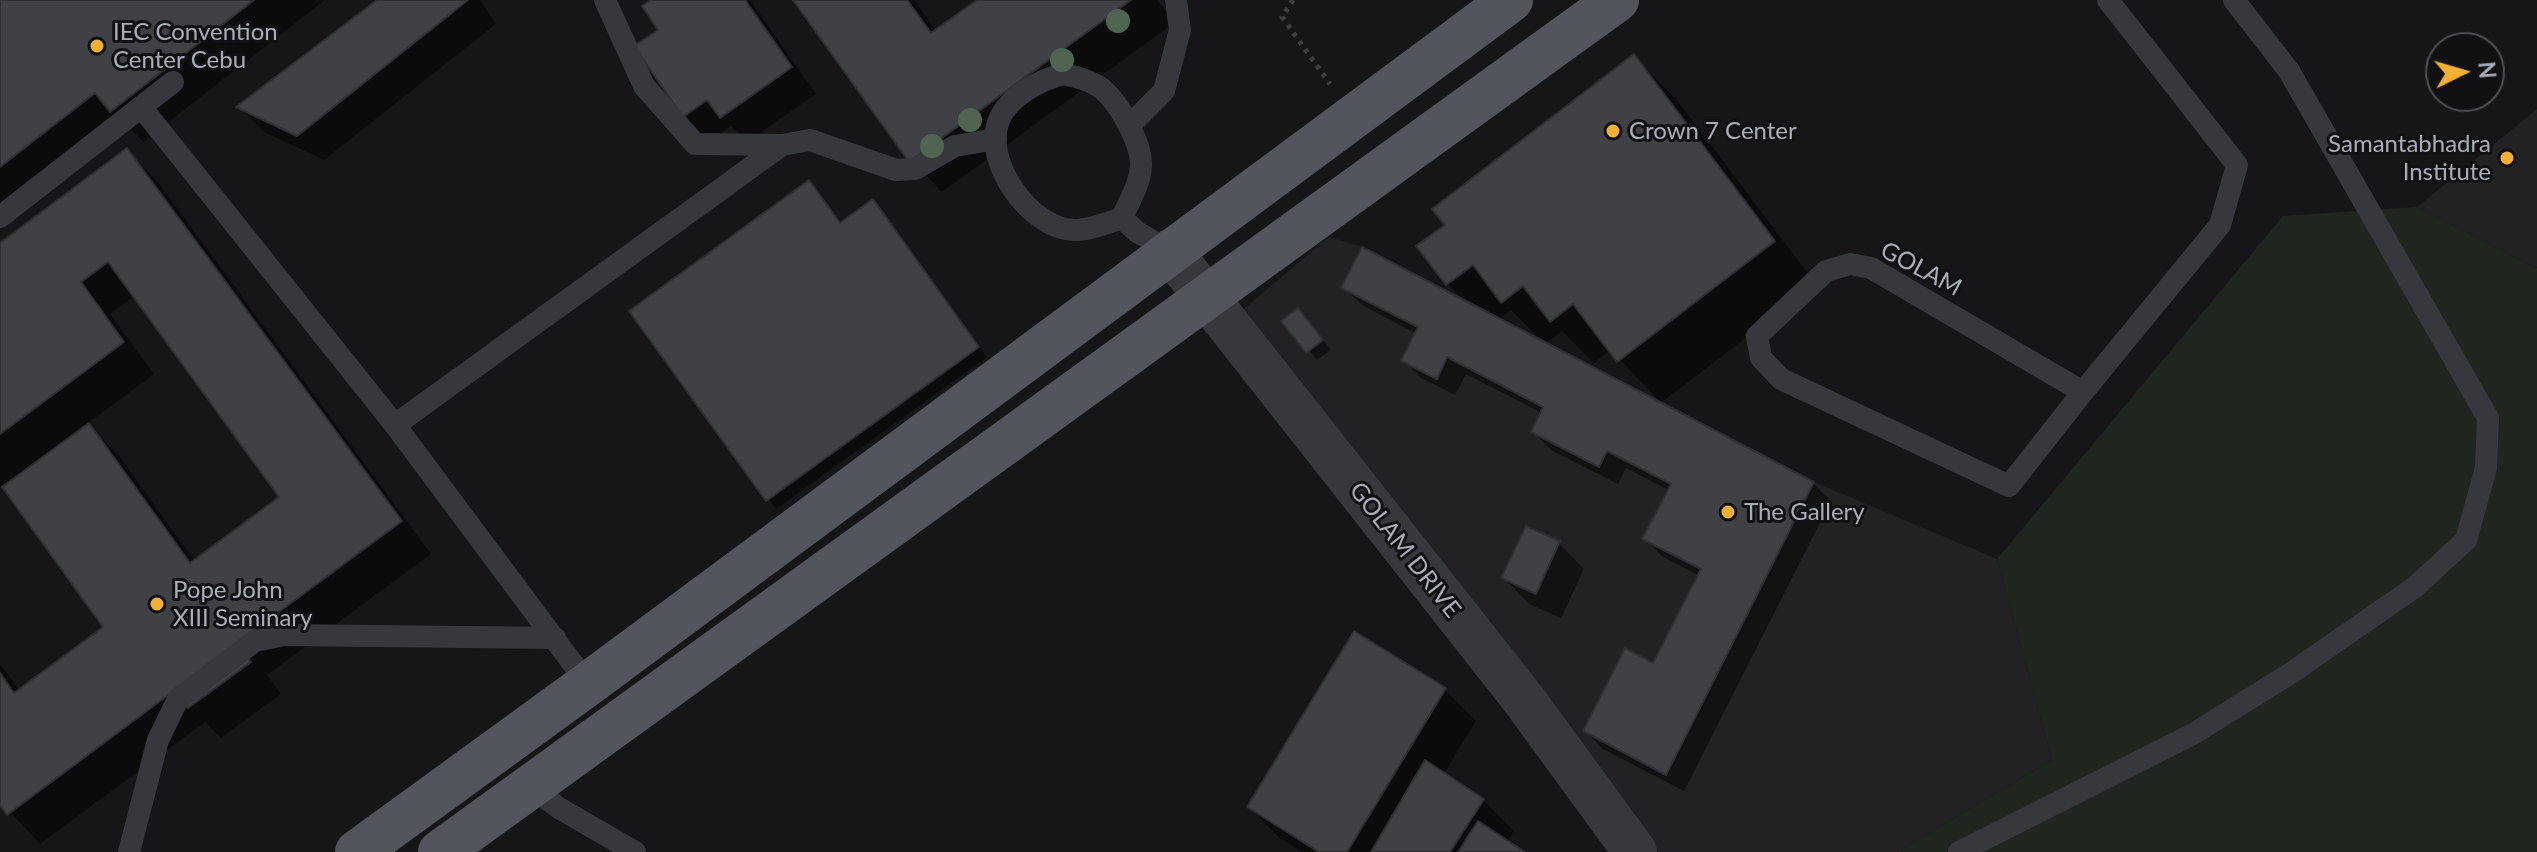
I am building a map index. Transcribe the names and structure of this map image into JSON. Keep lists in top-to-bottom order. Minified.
{"streets":{"street":["GOLAM DRIVE"],"lane":["GOLAM"]},"places":["IEC Convention Center Cebu","Crown 7 Center","Samantabhadra Institute","The Gallery","Pope John XIII Seminary"],"north":"right"}
